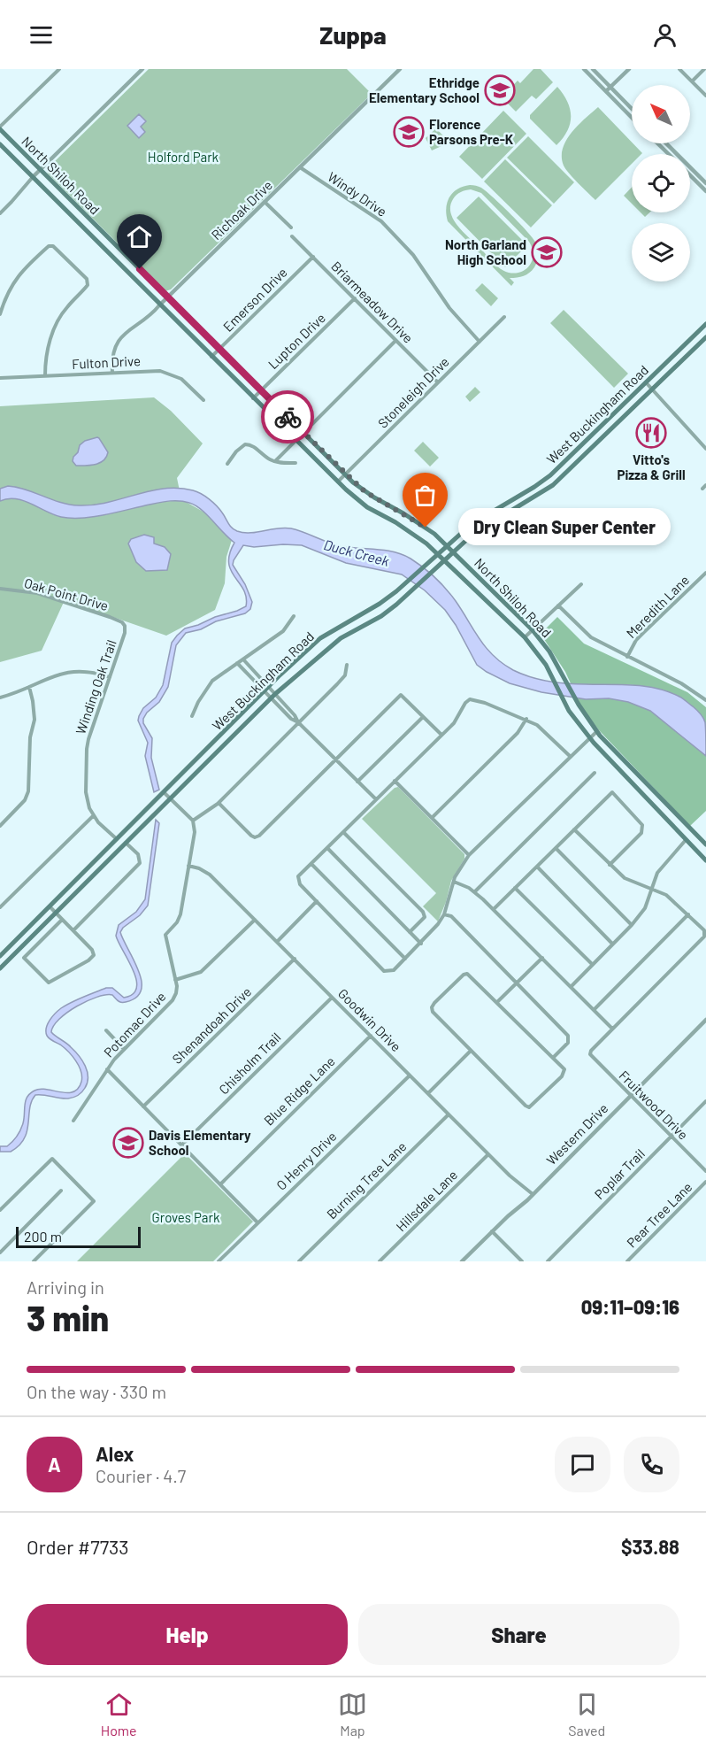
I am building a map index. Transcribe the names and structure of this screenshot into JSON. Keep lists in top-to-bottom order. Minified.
{"streets":{"main road":["North Shiloh Road","West Buckingham Road"],"street":["Windy Drive","Richoak Drive","Emerson Drive","Briarmeadow Drive","Lupton Drive","Fulton Drive","Stoneleigh Drive","Oak Point Drive","Meredith Lane","Winding Oak Trail","Goodwin Drive","Potomac Drive","Shenandoah Drive","Chisholm Trail","Blue Ridge Lane","Fruitwood Drive","Western Drive","O Henry Drive","Poplar Trail","Burning Tree Lane","Hillsdale Lane","Pear Tree Lane"]},"crossings":[["North Shiloh Road","Richoak Drive"],["North Shiloh Road","Emerson Drive"],["North Shiloh Road","Lupton Drive"],["North Shiloh Road","Stoneleigh Drive"],["North Shiloh Road","West Buckingham Road"],["Windy Drive","Richoak Drive"],["Windy Drive","Stoneleigh Drive"],["Richoak Drive","Fulton Drive"],["Emerson Drive","Briarmeadow Drive"],["Briarmeadow Drive","Lupton Drive"],["Briarmeadow Drive","Stoneleigh Drive"],["Oak Point Drive","Winding Oak Trail"],["Goodwin Drive","Potomac Drive"],["Goodwin Drive","Shenandoah Drive"],["Goodwin Drive","Chisholm Trail"],["Goodwin Drive","Blue Ridge Lane"],["Goodwin Drive","Western Drive"],["Goodwin Drive","O Henry Drive"],["Goodwin Drive","Burning Tree Lane"],["Goodwin Drive","Hillsdale Lane"],["Fruitwood Drive","Western Drive"],["Fruitwood Drive","Poplar Trail"]],"water":["Duck Creek"],"parks":["Holford Park","Groves Park"],"places":{"school or university":["Ethridge Elementary School","Florence Parsons Pre-K","North Garland High School","Davis Elementary School"],"restaurant":["Vitto's Pizza & Grill"],"other":["Dry Clean Super Center"]},"scale_bar":"200 m","north":"top left","page":{"header":"Zuppa","bubble":"Dry Clean Super Center","scale":"200 m","heading":["3 min","Arriving in","09:11–09:16"],"panel":["Alex","Courier · 4.7","Order #7733","$33.88"],"bar":"On the way · 330 m","round":"A","buttons":["Help","Share"],"tabs":["Home","Map","Saved"]}}
